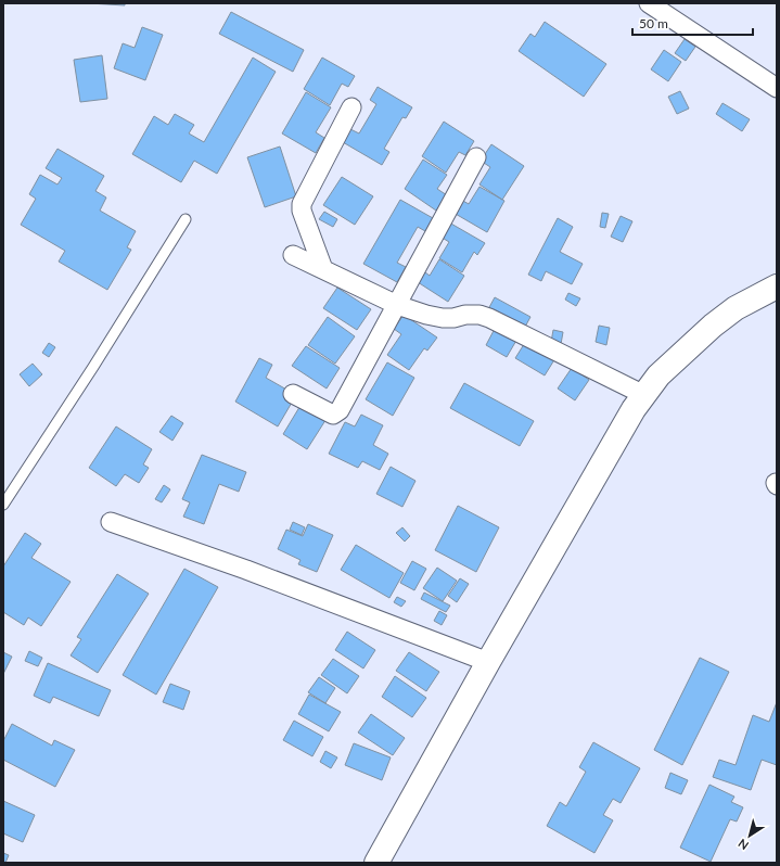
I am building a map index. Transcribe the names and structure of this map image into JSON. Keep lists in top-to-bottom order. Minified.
{"scale_bar":"50 m","north":"bottom left"}
